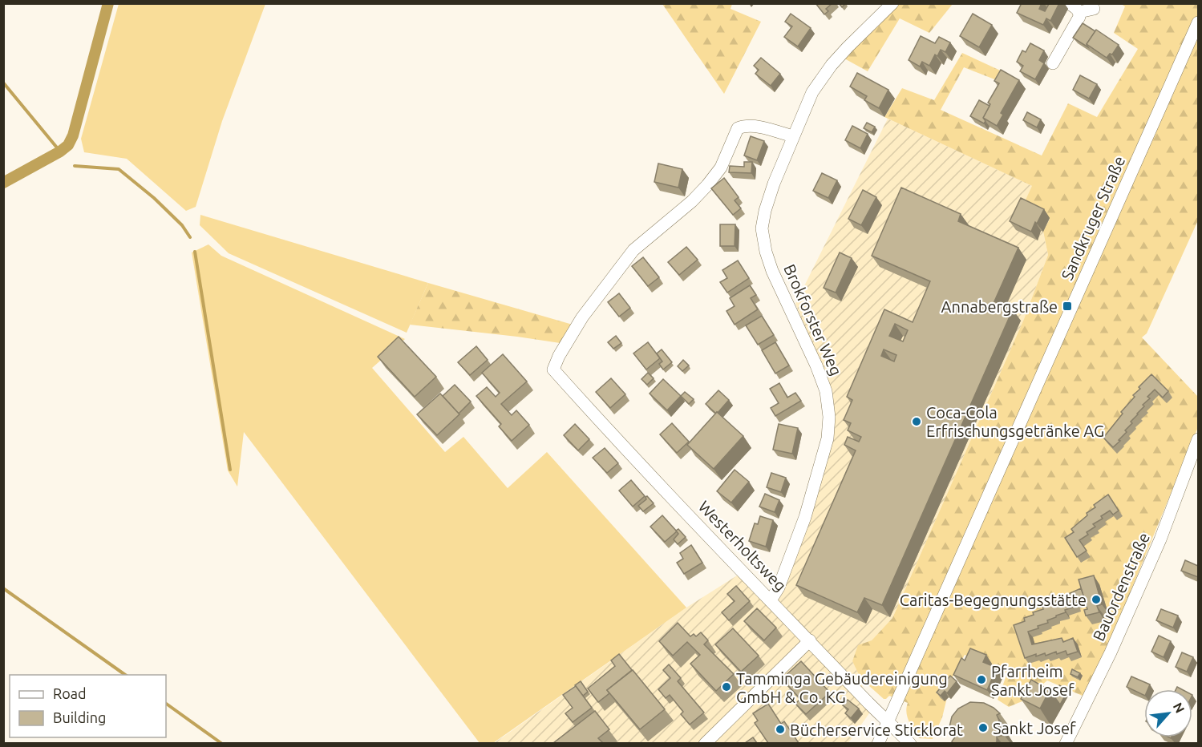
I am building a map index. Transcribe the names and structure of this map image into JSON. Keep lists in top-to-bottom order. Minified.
{"streets":{"street":["Sandkruger Straße","Brokforster Weg","Westerholtsweg","Bauordenstraße"]},"crossings":[["Sandkruger Straße","Westerholtsweg"],["Brokforster Weg","Westerholtsweg"]],"places":{"transit":["Annabergstraße"],"other":["Coca-Cola Erfrischungsgetränke AG","Caritas-Begegnungsstätte","Pfarrheim Sankt Josef","Tamminga Gebäudereinigung GmbH & Co. KG","Sankt Josef","Bücherservice Sticklorat"]},"legend":["Road","Building"],"north":"top right"}
